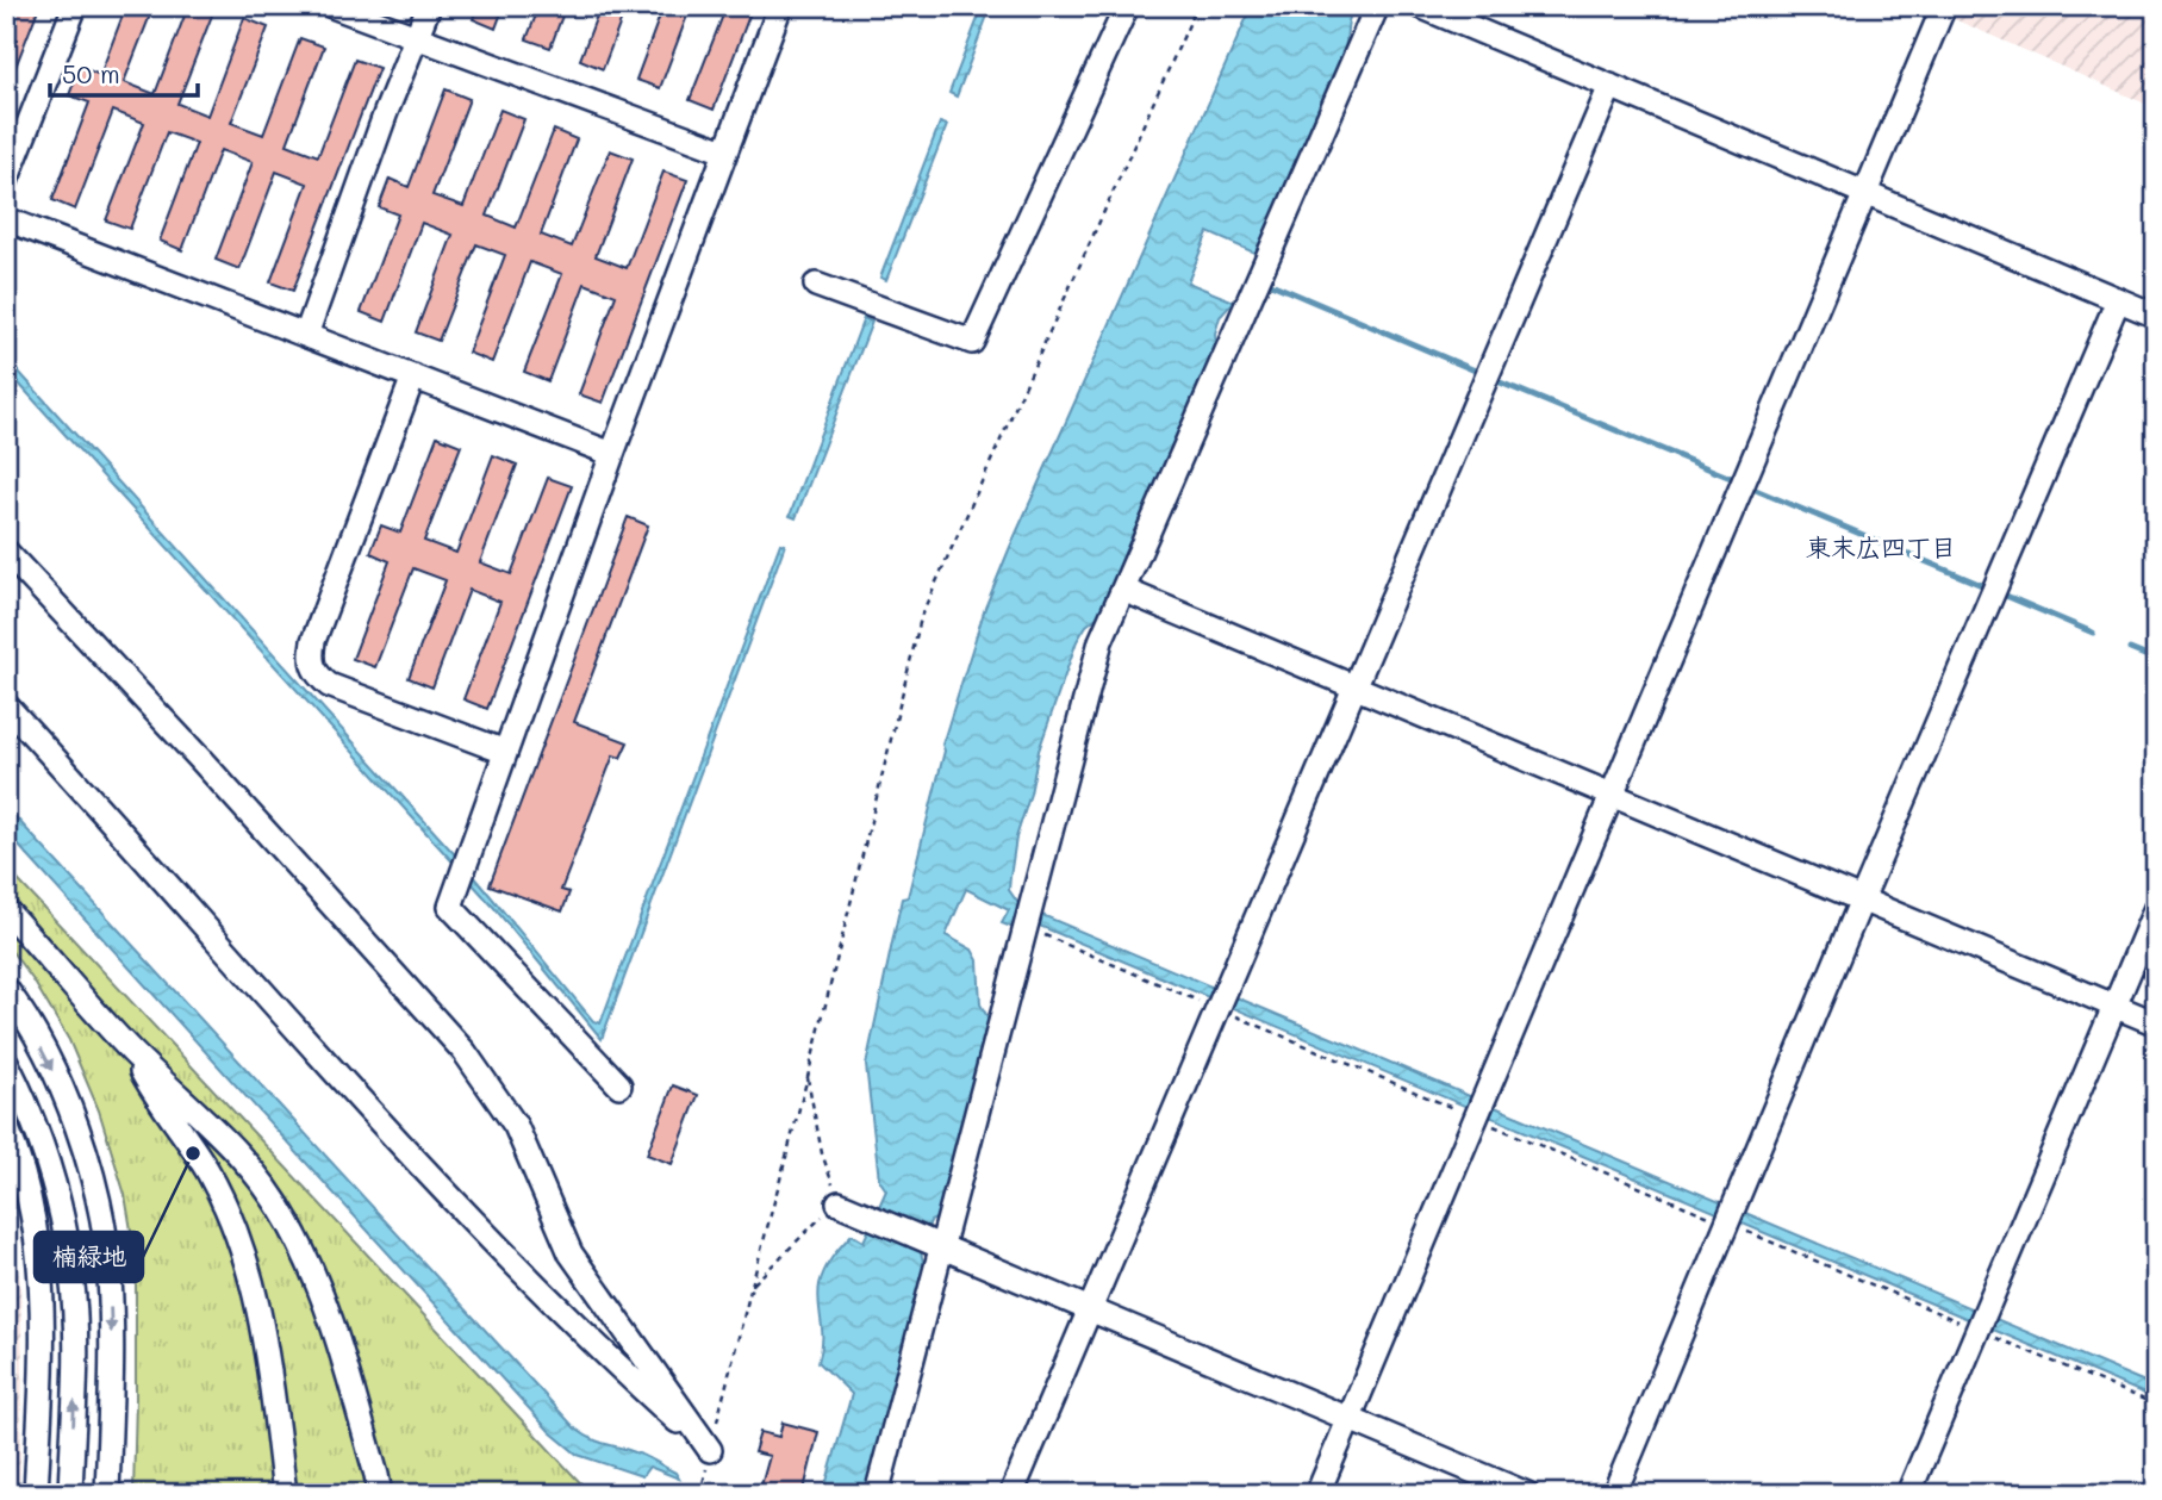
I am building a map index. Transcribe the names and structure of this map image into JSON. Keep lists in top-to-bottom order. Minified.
{"districts":["東末広四丁目"],"places":["楠緑地"],"scale_bar":"50 m"}
